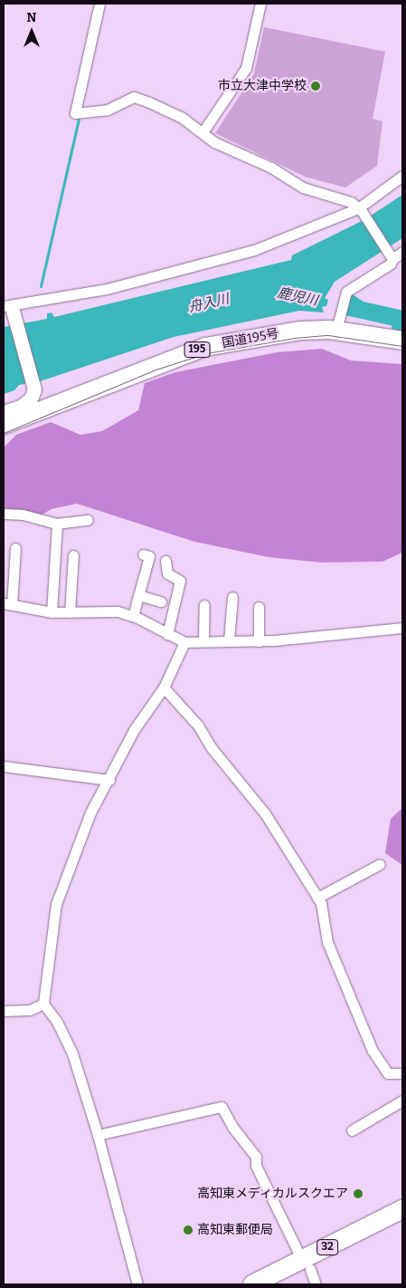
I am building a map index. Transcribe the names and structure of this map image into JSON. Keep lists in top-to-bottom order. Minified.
{"streets":{"highway":["国道195号","195","32"]},"water":["鹿児川","舟入川"],"places":["市立大津中学校","高知東メディカルスクエア","高知東郵便局"],"north":"top"}
